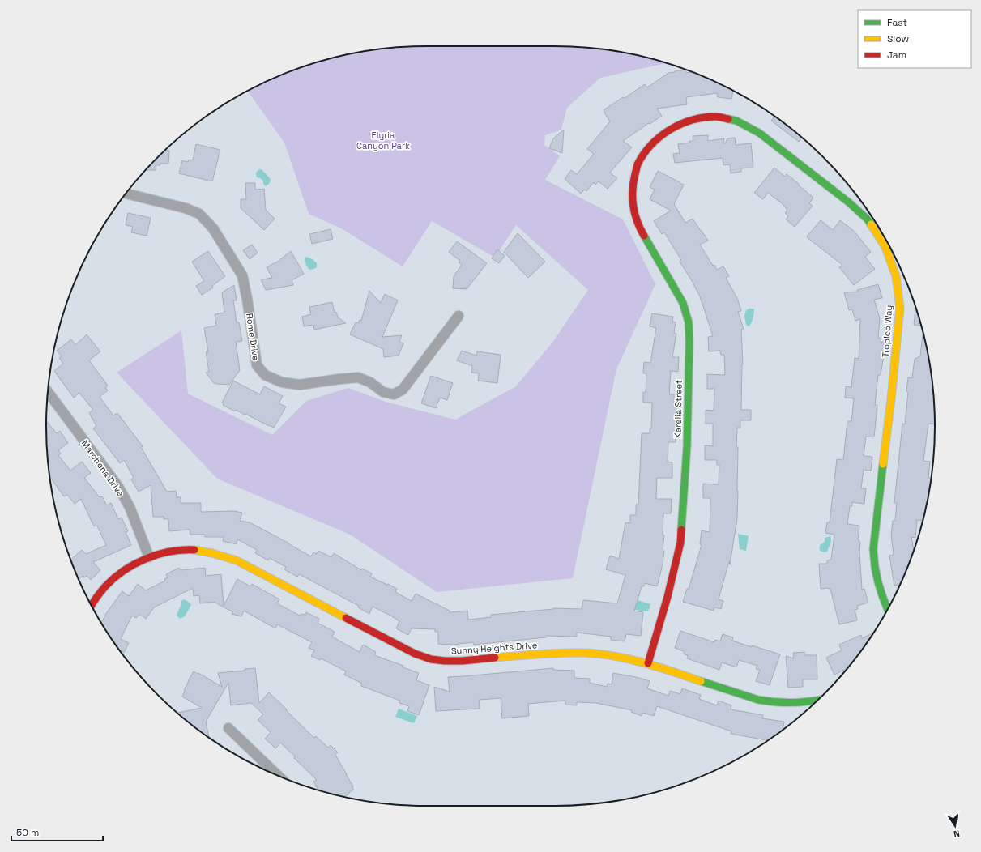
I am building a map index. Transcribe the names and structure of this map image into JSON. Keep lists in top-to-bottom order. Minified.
{"streets":{"street":["Tropico Way","Rome Drive","Karelia Street","Marchena Drive","Sunny Heights Drive"]},"crossings":[["Tropico Way","Karelia Street"],["Karelia Street","Sunny Heights Drive"],["Marchena Drive","Sunny Heights Drive"]],"parks":["Elyria Canyon Park"],"legend":["Fast","Slow","Jam"],"scale_bar":"50 m","north":"bottom"}
